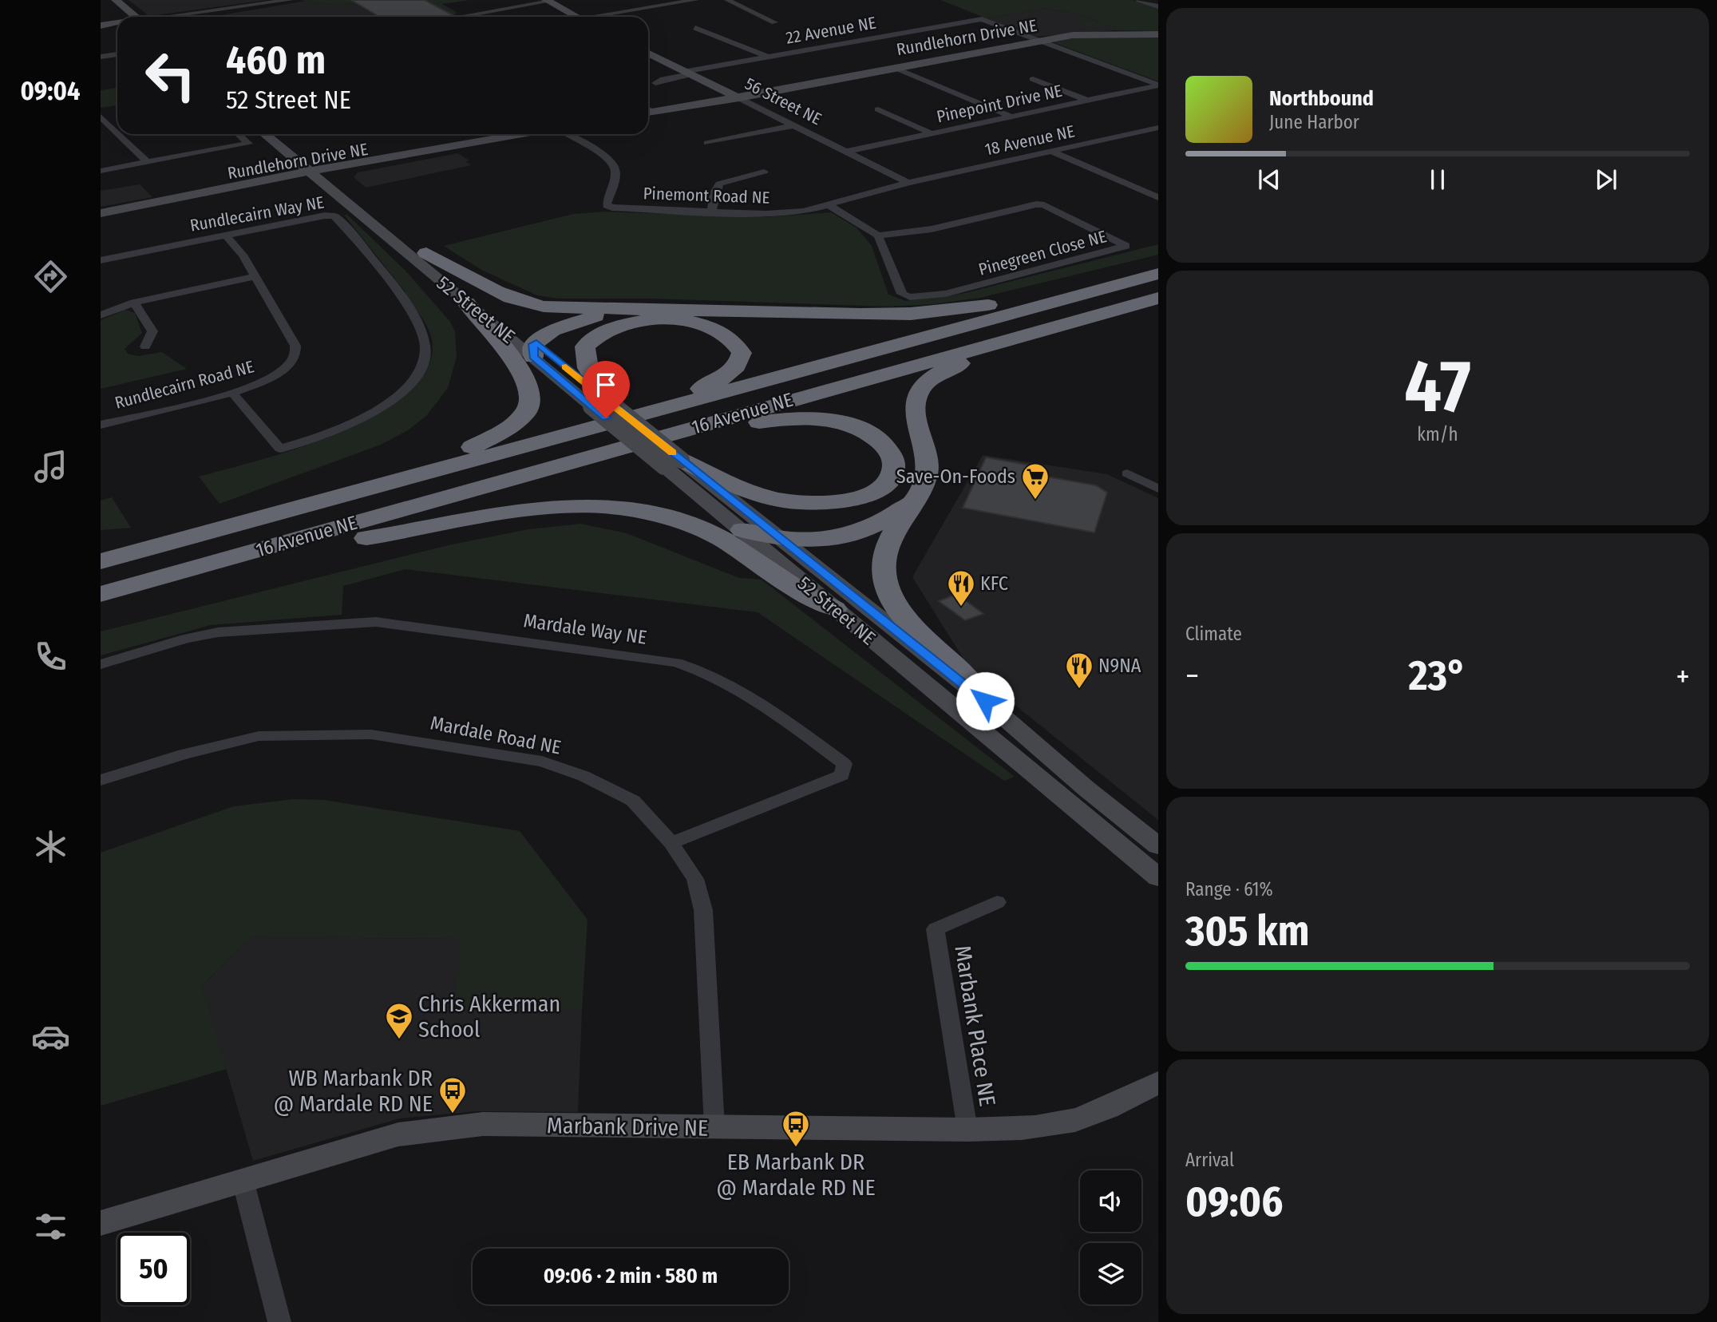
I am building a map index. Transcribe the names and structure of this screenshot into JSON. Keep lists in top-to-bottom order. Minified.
{"streets":{"highway":["16 Avenue NE"],"main road":["Rundlehorn Drive NE","56 Street NE","52 Street NE"],"street":["22 Avenue NE","Pinepoint Drive NE","18 Avenue NE","Pinemont Road NE","Rundlecairn Way NE","Pinegreen Close NE","Rundlecairn Road NE","Mardale Way NE","Mardale Road NE","Marbank Place NE","Marbank Drive NE"]},"crossings":[["22 Avenue NE","56 Street NE"],["22 Avenue NE","Pinepoint Drive NE"],["Rundlehorn Drive NE","56 Street NE"],["Rundlehorn Drive NE","Pinepoint Drive NE"],["Rundlehorn Drive NE","52 Street NE"],["56 Street NE","Pinepoint Drive NE"],["56 Street NE","18 Avenue NE"],["56 Street NE","Pinemont Road NE"],["18 Avenue NE","Pinemont Road NE"],["Rundlecairn Way NE","Rundlecairn Road NE"],["Mardale Way NE","Mardale Road NE"],["Mardale Road NE","Marbank Drive NE"],["Marbank Place NE","Marbank Drive NE"]],"places":{"supermarket":["Save-On-Foods"],"restaurant":["KFC","N9NA"],"school or university":["Chris Akkerman School"],"bus stop":["WB Marbank DR @ Mardale RD NE","EB Marbank DR @ Mardale RD NE"]},"page":{"tabs":"09:04","turn":["460 m","52 Street NE"],"song":["Northbound","June Harbor"],"tile":[["47","km/h"],"Climate",["Range · 61%","305 km"],["Arrival","09:06"]],"heat":["−","23°","+"],"limit":"50","trip":"09:06 · 2 min · 580 m"}}
